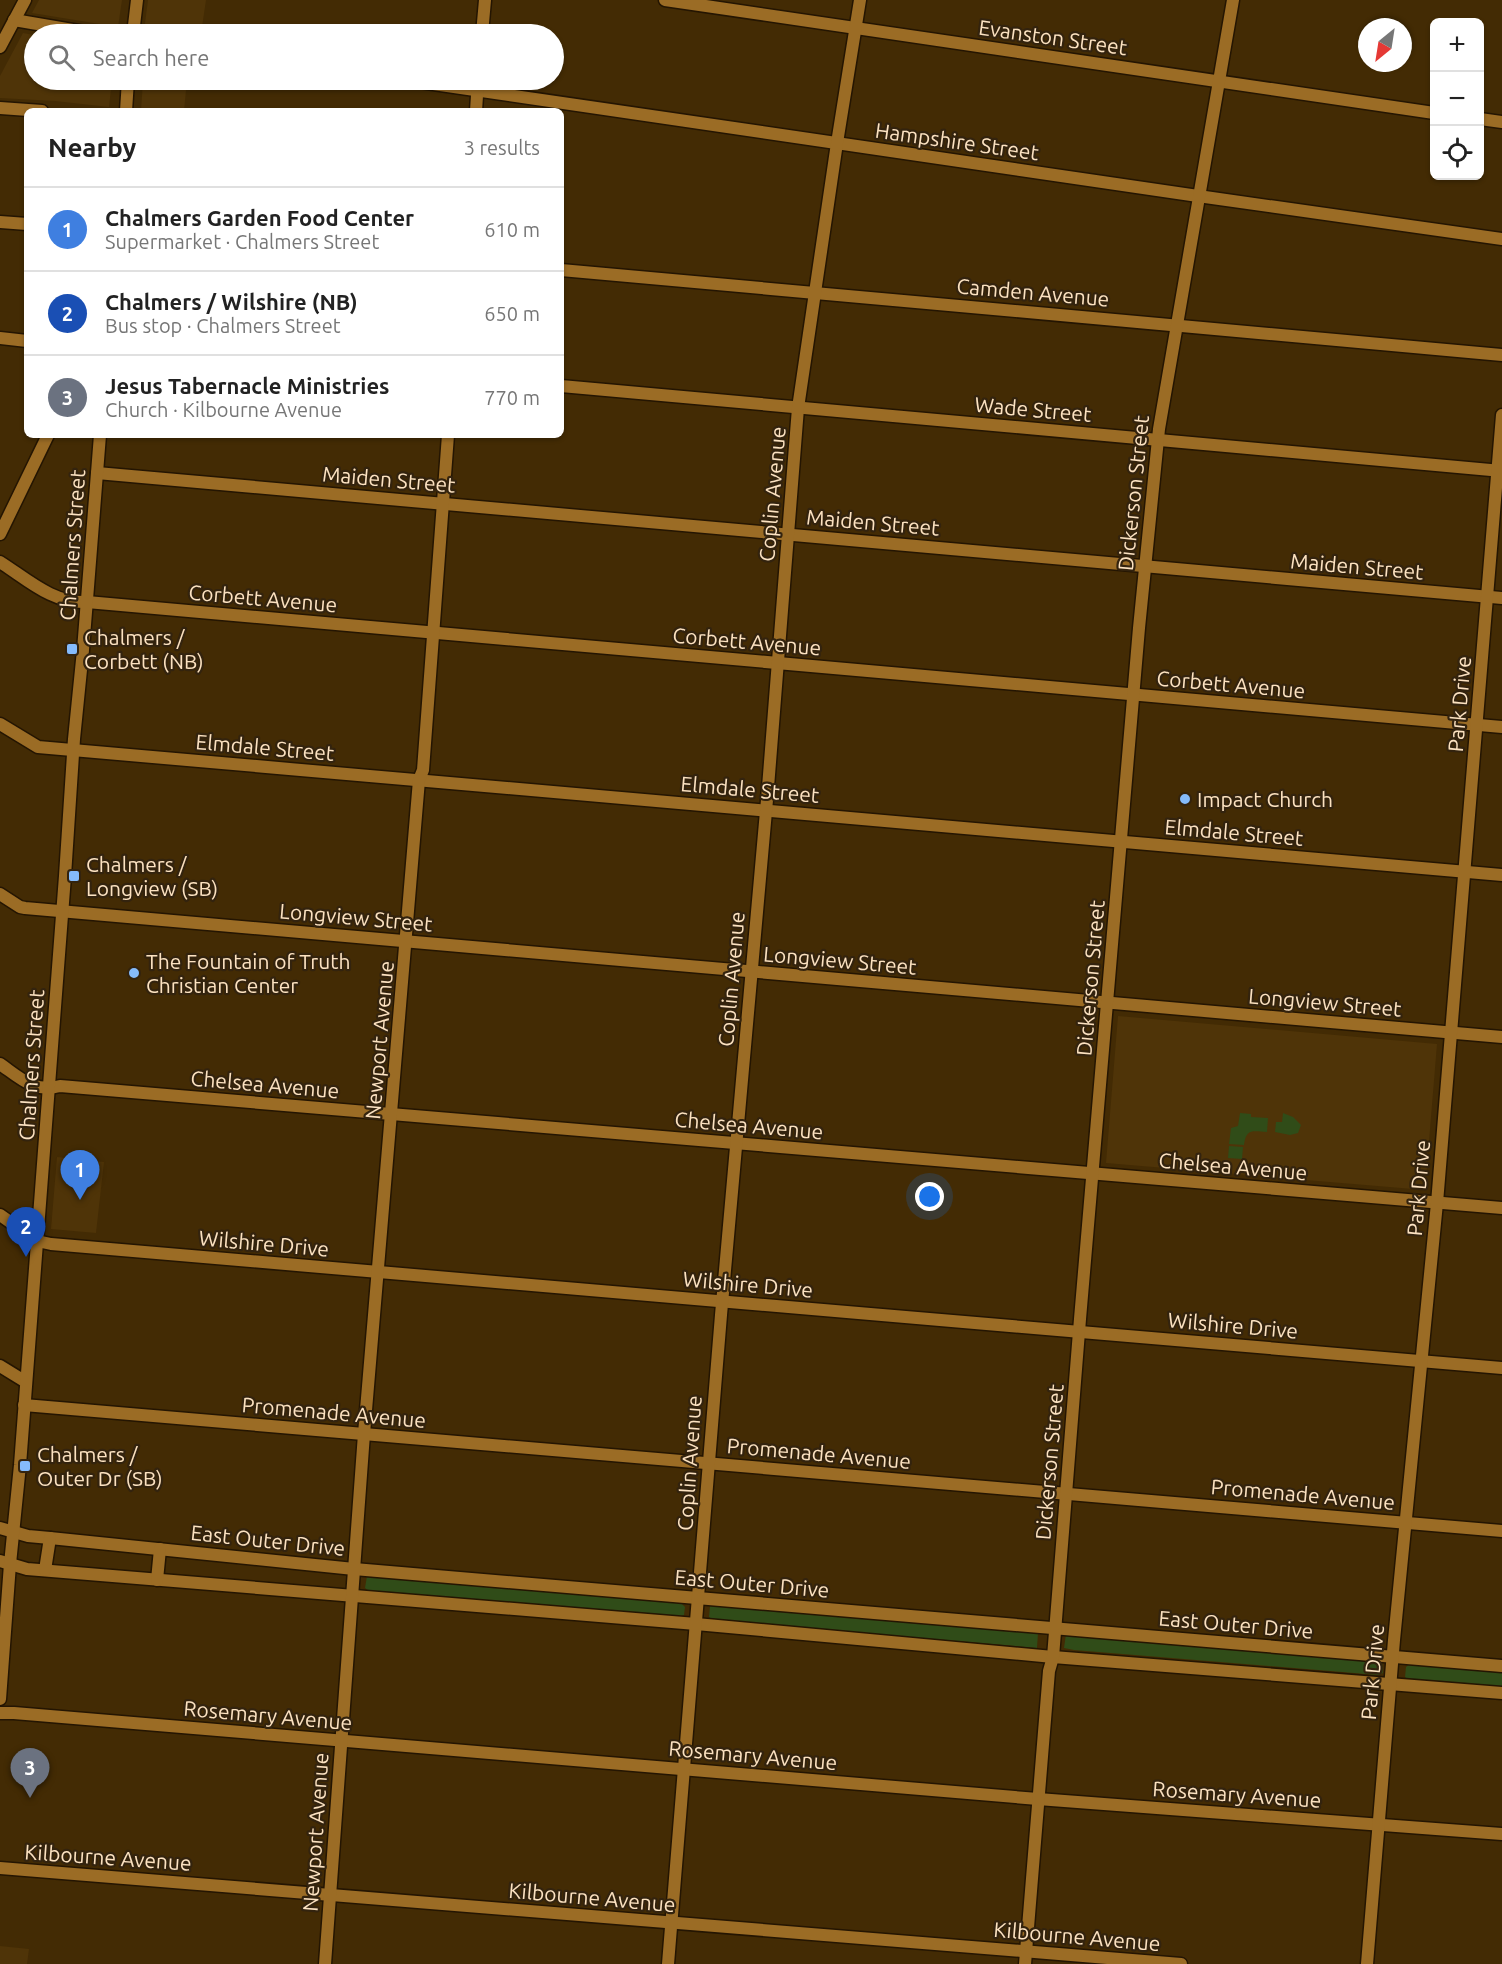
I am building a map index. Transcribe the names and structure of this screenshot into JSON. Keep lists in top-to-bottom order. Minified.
{"streets":{"street":["Evanston Street","Hampshire Street","Camden Avenue","Wade Street","Maiden Street","Dickerson Street","Coplin Avenue","Chalmers Street","Corbett Avenue","Park Drive","Elmdale Street","Longview Street","Newport Avenue","Chelsea Avenue","Wilshire Drive","Promenade Avenue","East Outer Drive","Rosemary Avenue","Kilbourne Avenue"]},"crossings":[["Evanston Street","Dickerson Street"],["Evanston Street","Coplin Avenue"],["Hampshire Street","Dickerson Street"],["Hampshire Street","Coplin Avenue"],["Camden Avenue","Dickerson Street"],["Camden Avenue","Coplin Avenue"],["Wade Street","Dickerson Street"],["Wade Street","Coplin Avenue"],["Wade Street","Park Drive"],["Maiden Street","Dickerson Street"],["Maiden Street","Coplin Avenue"],["Maiden Street","Chalmers Street"],["Maiden Street","Park Drive"],["Maiden Street","Newport Avenue"],["Dickerson Street","Corbett Avenue"],["Dickerson Street","Elmdale Street"],["Dickerson Street","Longview Street"],["Dickerson Street","Chelsea Avenue"],["Dickerson Street","Wilshire Drive"],["Dickerson Street","Promenade Avenue"],["Dickerson Street","East Outer Drive"],["Dickerson Street","Rosemary Avenue"],["Dickerson Street","Kilbourne Avenue"],["Coplin Avenue","Corbett Avenue"],["Coplin Avenue","Elmdale Street"],["Coplin Avenue","Longview Street"],["Coplin Avenue","Chelsea Avenue"],["Coplin Avenue","Wilshire Drive"],["Coplin Avenue","Promenade Avenue"],["Coplin Avenue","East Outer Drive"],["Coplin Avenue","Rosemary Avenue"],["Coplin Avenue","Kilbourne Avenue"],["Chalmers Street","Corbett Avenue"],["Chalmers Street","Elmdale Street"],["Chalmers Street","Longview Street"],["Chalmers Street","Chelsea Avenue"],["Chalmers Street","Wilshire Drive"],["Chalmers Street","Promenade Avenue"],["Chalmers Street","East Outer Drive"],["Corbett Avenue","Park Drive"],["Corbett Avenue","Newport Avenue"],["Park Drive","Elmdale Street"],["Park Drive","Longview Street"],["Park Drive","Chelsea Avenue"],["Park Drive","Wilshire Drive"],["Park Drive","Promenade Avenue"],["Park Drive","East Outer Drive"],["Park Drive","Rosemary Avenue"],["Elmdale Street","Newport Avenue"],["Longview Street","Newport Avenue"],["Newport Avenue","Chelsea Avenue"],["Newport Avenue","Wilshire Drive"],["Newport Avenue","Promenade Avenue"],["Newport Avenue","East Outer Drive"],["Newport Avenue","Rosemary Avenue"],["Newport Avenue","Kilbourne Avenue"]],"places":{"transit":["Chalmers / Corbett (NB)","Chalmers / Longview (SB)","Chalmers / Outer Dr (SB)"],"other":["Impact Church","The Fountain of Truth Christian Center"]},"north":"bottom left","page":{"map_buttons":["+","−"],"search":"Search here","heading":["Nearby","3 results"],"list":[{"mark":"1","name":"Chalmers Garden Food Center","note":"Supermarket · Chalmers Street","value":"610 m"},{"mark":"2","name":"Chalmers / Wilshire (NB)","note":"Bus stop · Chalmers Street","value":"650 m"},{"mark":"3","name":"Jesus Tabernacle Ministries","note":"Church · Kilbourne Avenue","value":"770 m"}],"pins":["1","2","3"]}}
